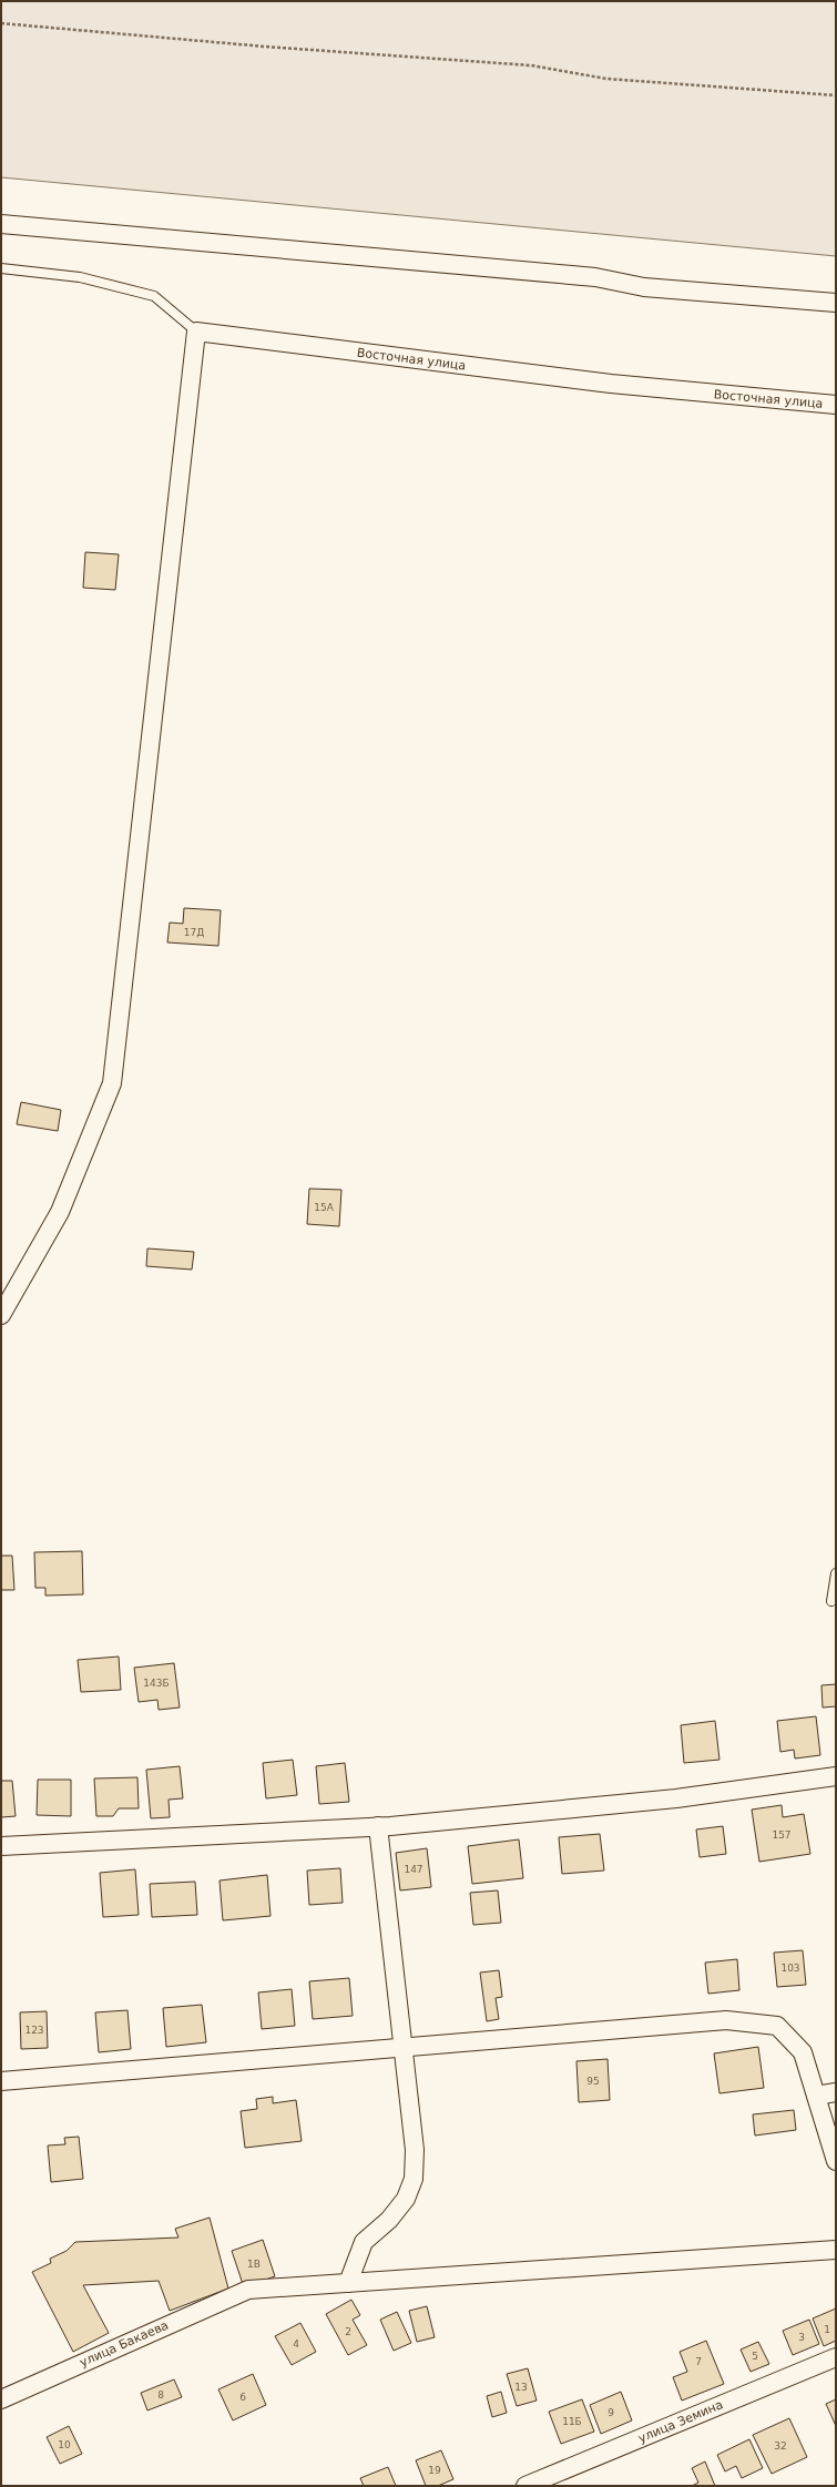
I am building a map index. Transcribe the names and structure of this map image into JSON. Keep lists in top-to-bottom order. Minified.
{"streets":{"street":["Восточная улица","улица Бакаева","улица Земина"]},"house_numbers":["17Д","15А","143Б","157","147","103","123","95","1В","1","2","3","4","5","7","13","8","6","9","11Б","10","32","19"]}
